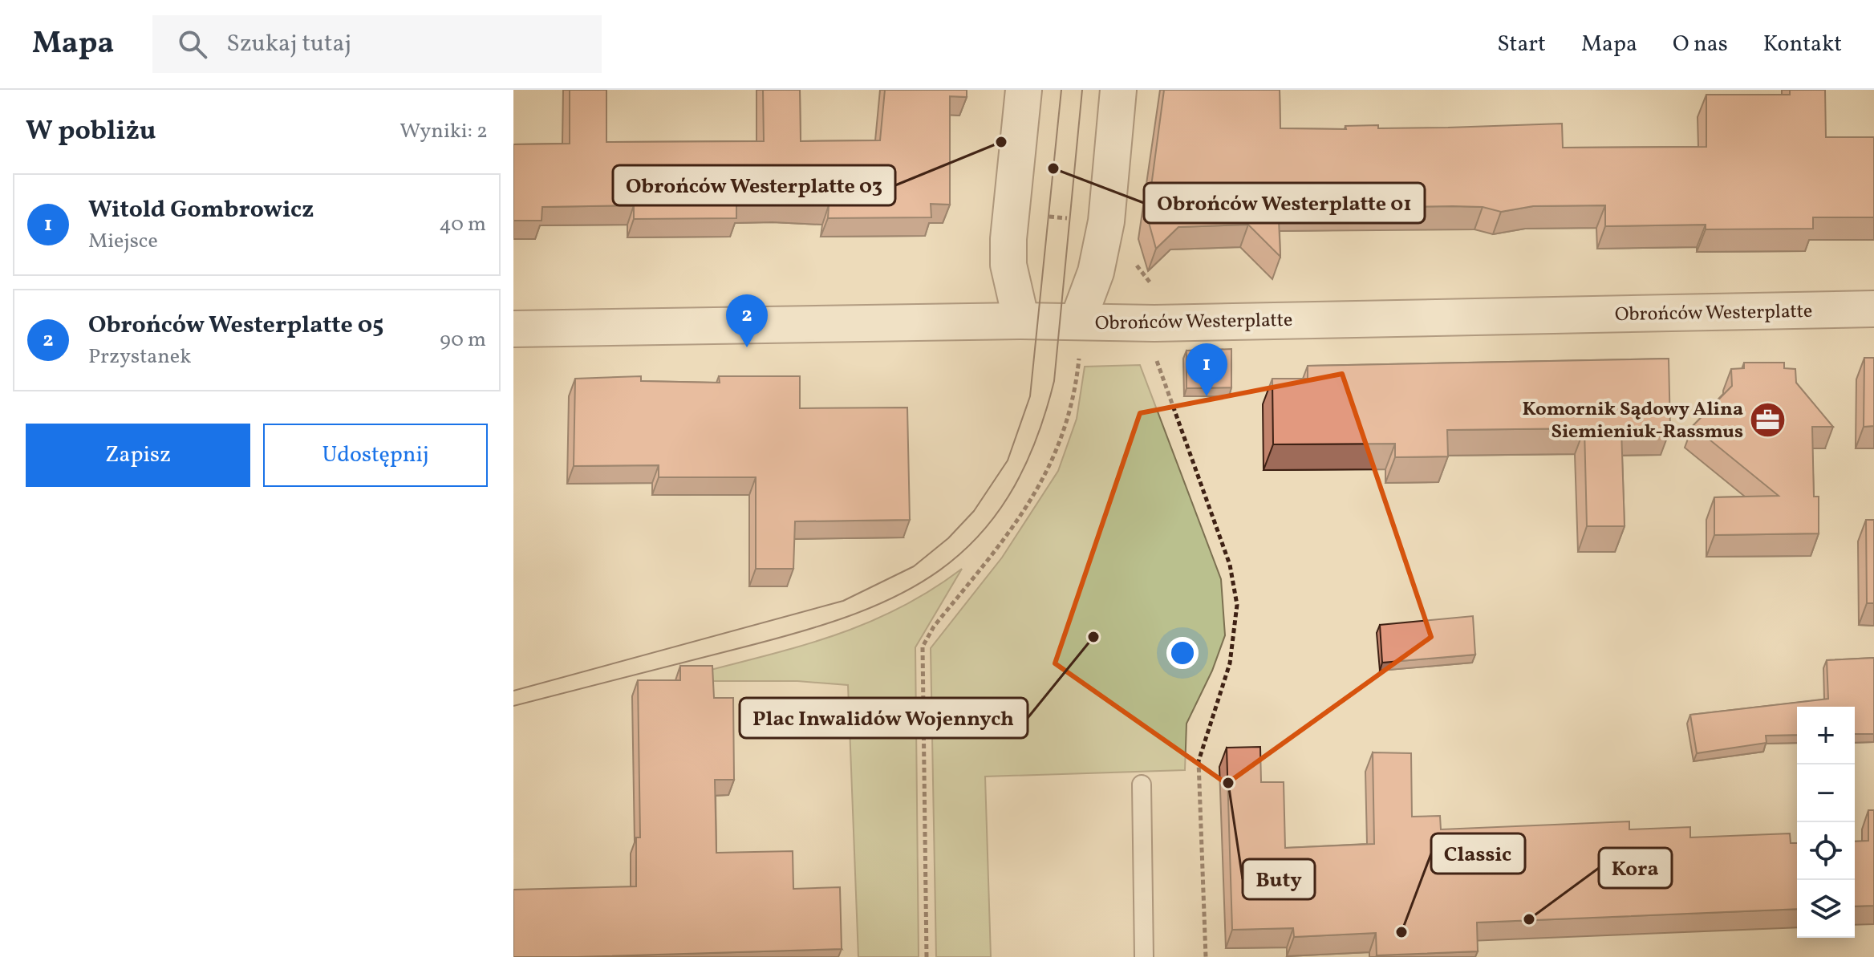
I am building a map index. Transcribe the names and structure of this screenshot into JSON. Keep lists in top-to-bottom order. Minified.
{"streets":{"street":["Obrońców Westerplatte"]},"places":{"other":["Obrońców Westerplatte 03","Obrońców Westerplatte 01","Plac Inwalidów Wojennych","Buty","Kora","Classic"],"office":["Komornik Sądowy Alina Siemieniuk-Rassmus"]},"page":{"header":"Mapa","search":"Szukaj tutaj","nav":["Start","Mapa","O nas","Kontakt"],"heading":["W pobliżu","Wyniki: 2"],"list":[{"mark":"1","name":"Witold Gombrowicz","note":"Miejsce","value":"40 m"},{"mark":"2","name":"Obrońców Westerplatte 05","note":"Przystanek","value":"90 m"}],"pins":["2","1"],"buttons":["Zapisz","Udostępnij"],"map_buttons":["+","−"]}}
